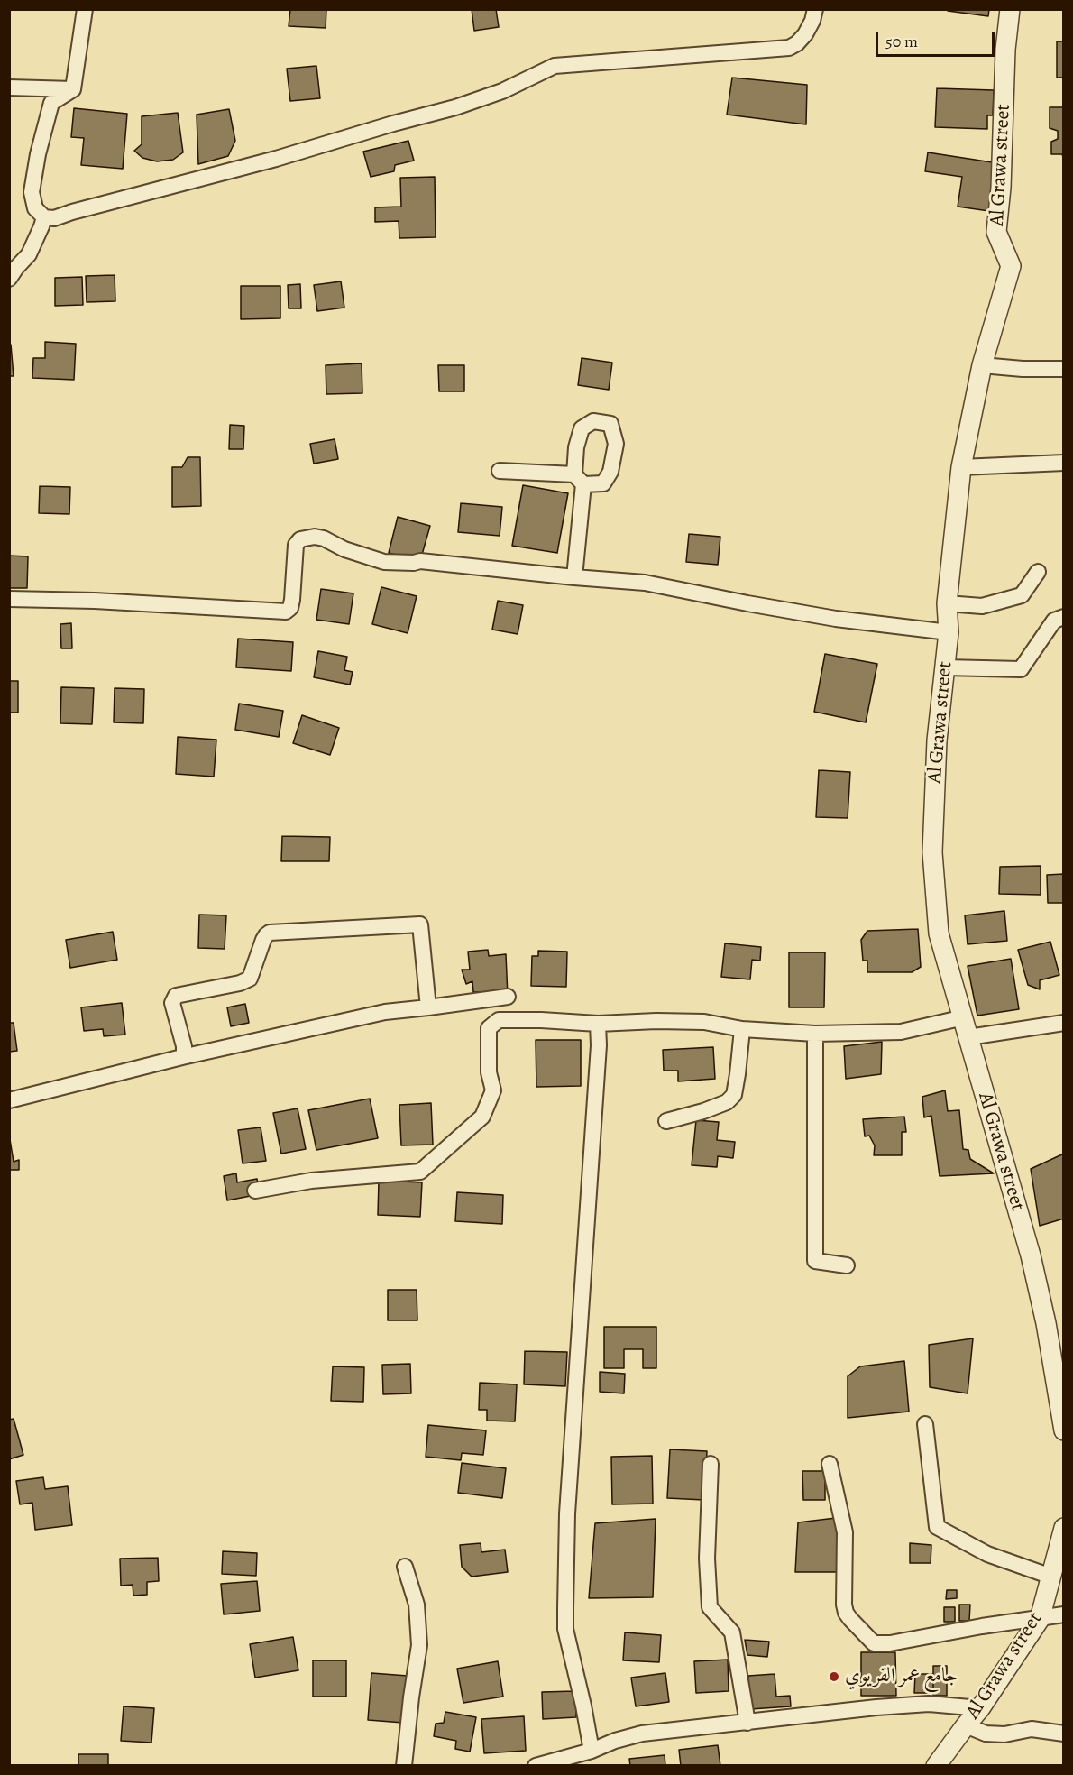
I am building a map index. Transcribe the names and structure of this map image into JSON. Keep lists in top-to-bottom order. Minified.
{"streets":{"street":["Al Grawa street"]},"places":["جامع عمر القريوي"],"scale_bar":"50 m"}
